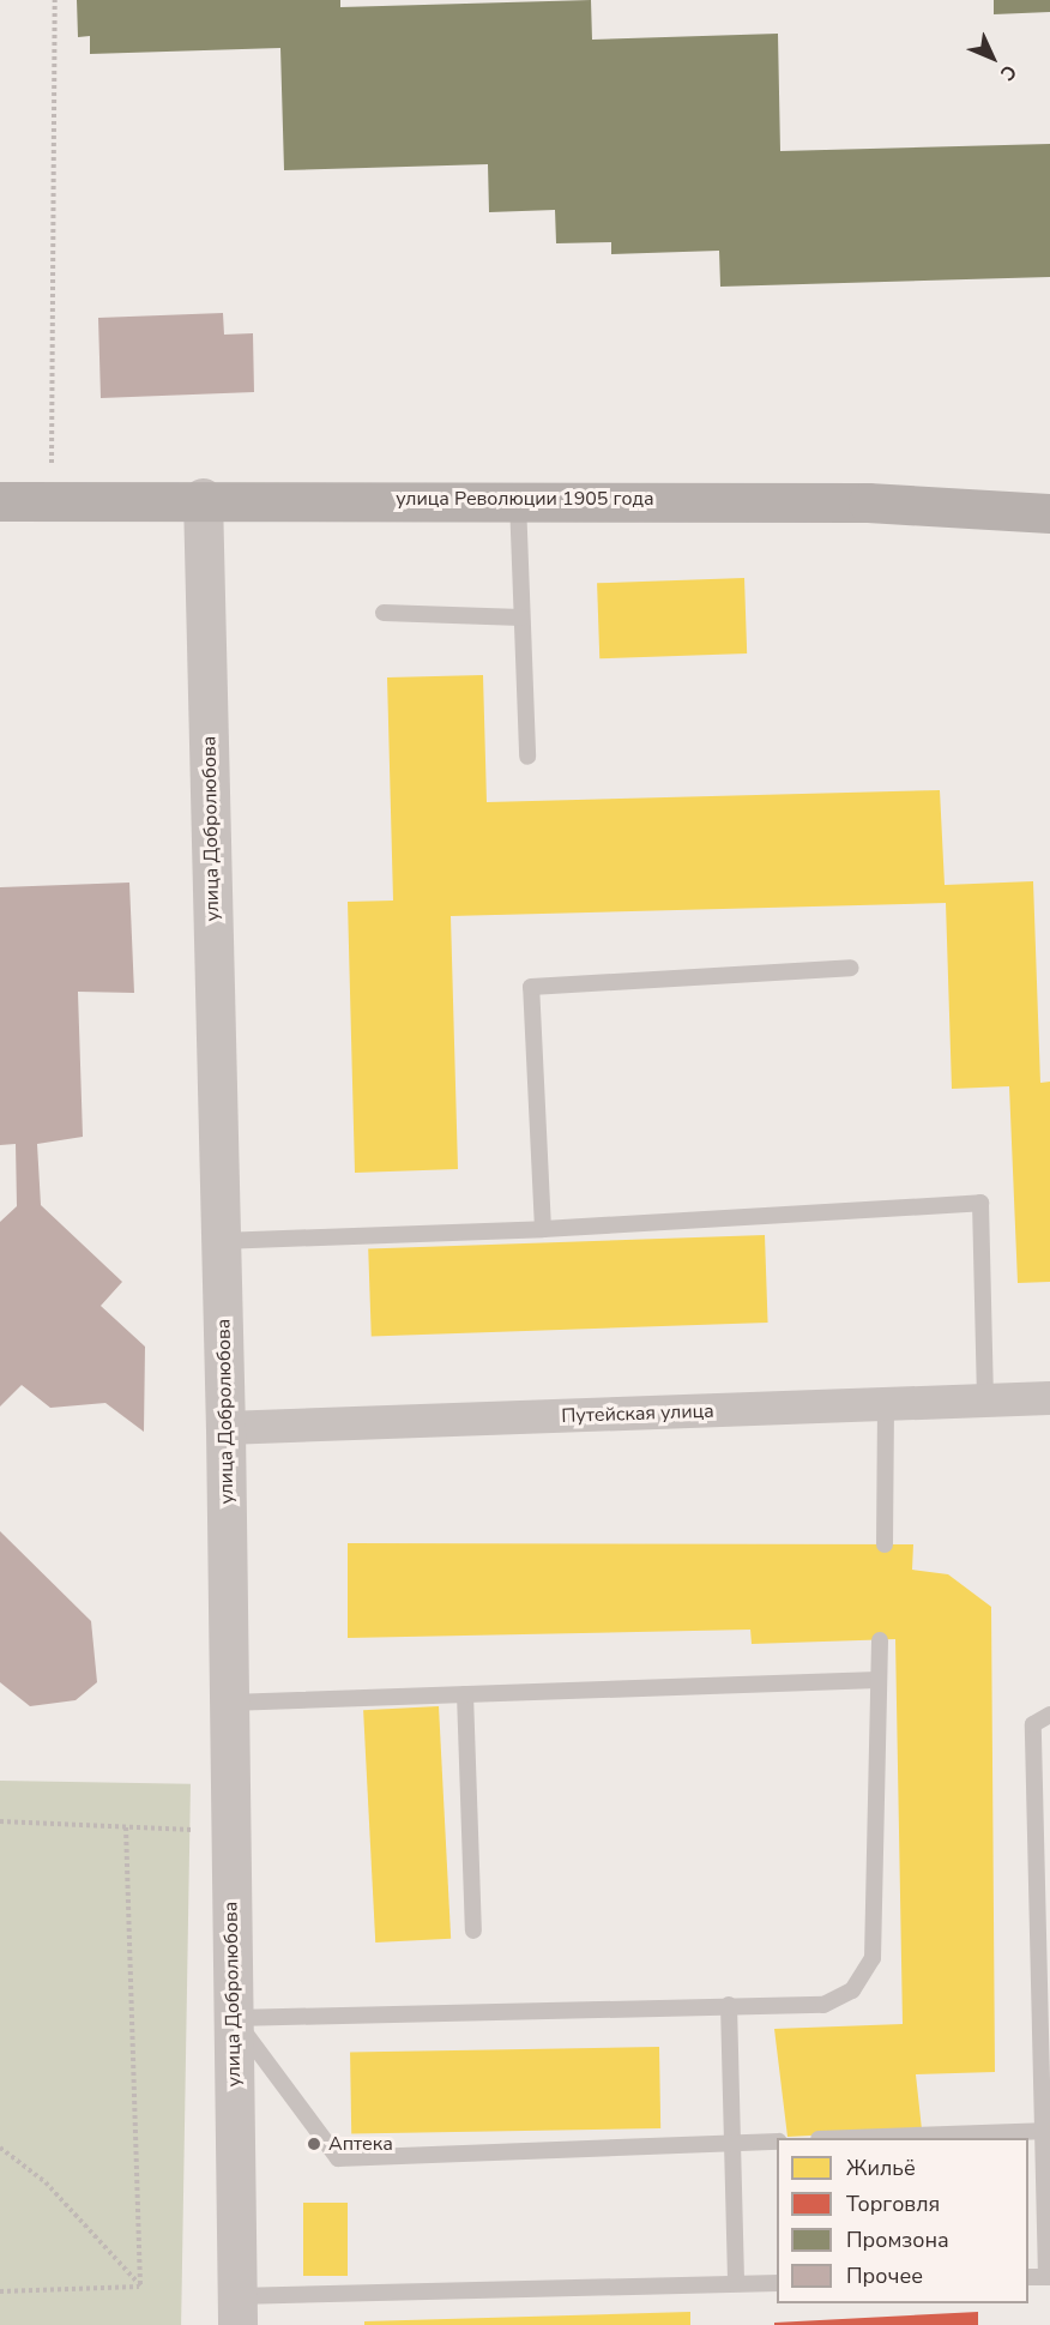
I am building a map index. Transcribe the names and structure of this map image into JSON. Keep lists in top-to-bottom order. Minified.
{"streets":{"main road":["улица Революции 1905 года"],"street":["улица Добролюбова","Путейская улица"]},"crossings":[["улица Революции 1905 года","улица Добролюбова"],["улица Добролюбова","Путейская улица"]],"places":["Аптека"],"legend":["Жильё","Торговля","Промзона","Прочее"],"north":"bottom right"}
